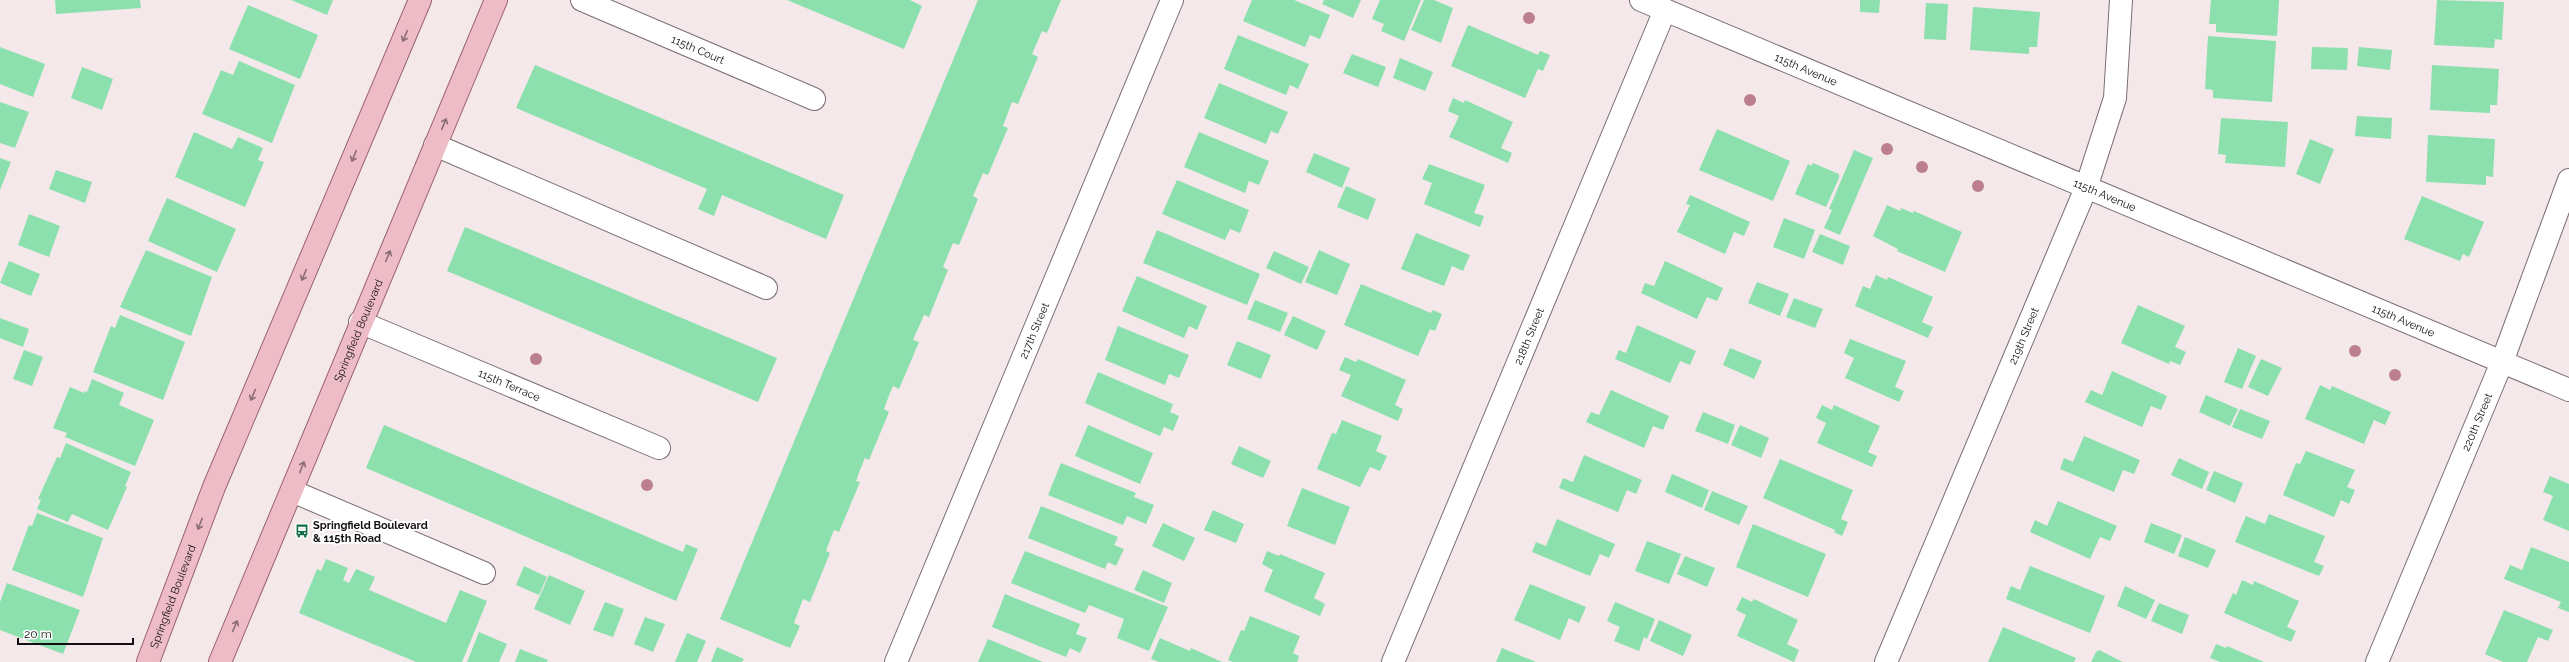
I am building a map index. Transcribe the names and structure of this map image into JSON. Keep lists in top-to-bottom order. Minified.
{"streets":{"main road":["Springfield Boulevard"],"street":["115th Court","115th Avenue","217th Street","218th Street","219th Street","115th Terrace","220th Street"]},"crossings":[["115th Avenue","218th Street"],["115th Avenue","219th Street"],["115th Avenue","220th Street"],["Springfield Boulevard","115th Terrace"]],"places":{"bus stop":["Springfield Boulevard & 115th Road"]},"scale_bar":"20 m"}
